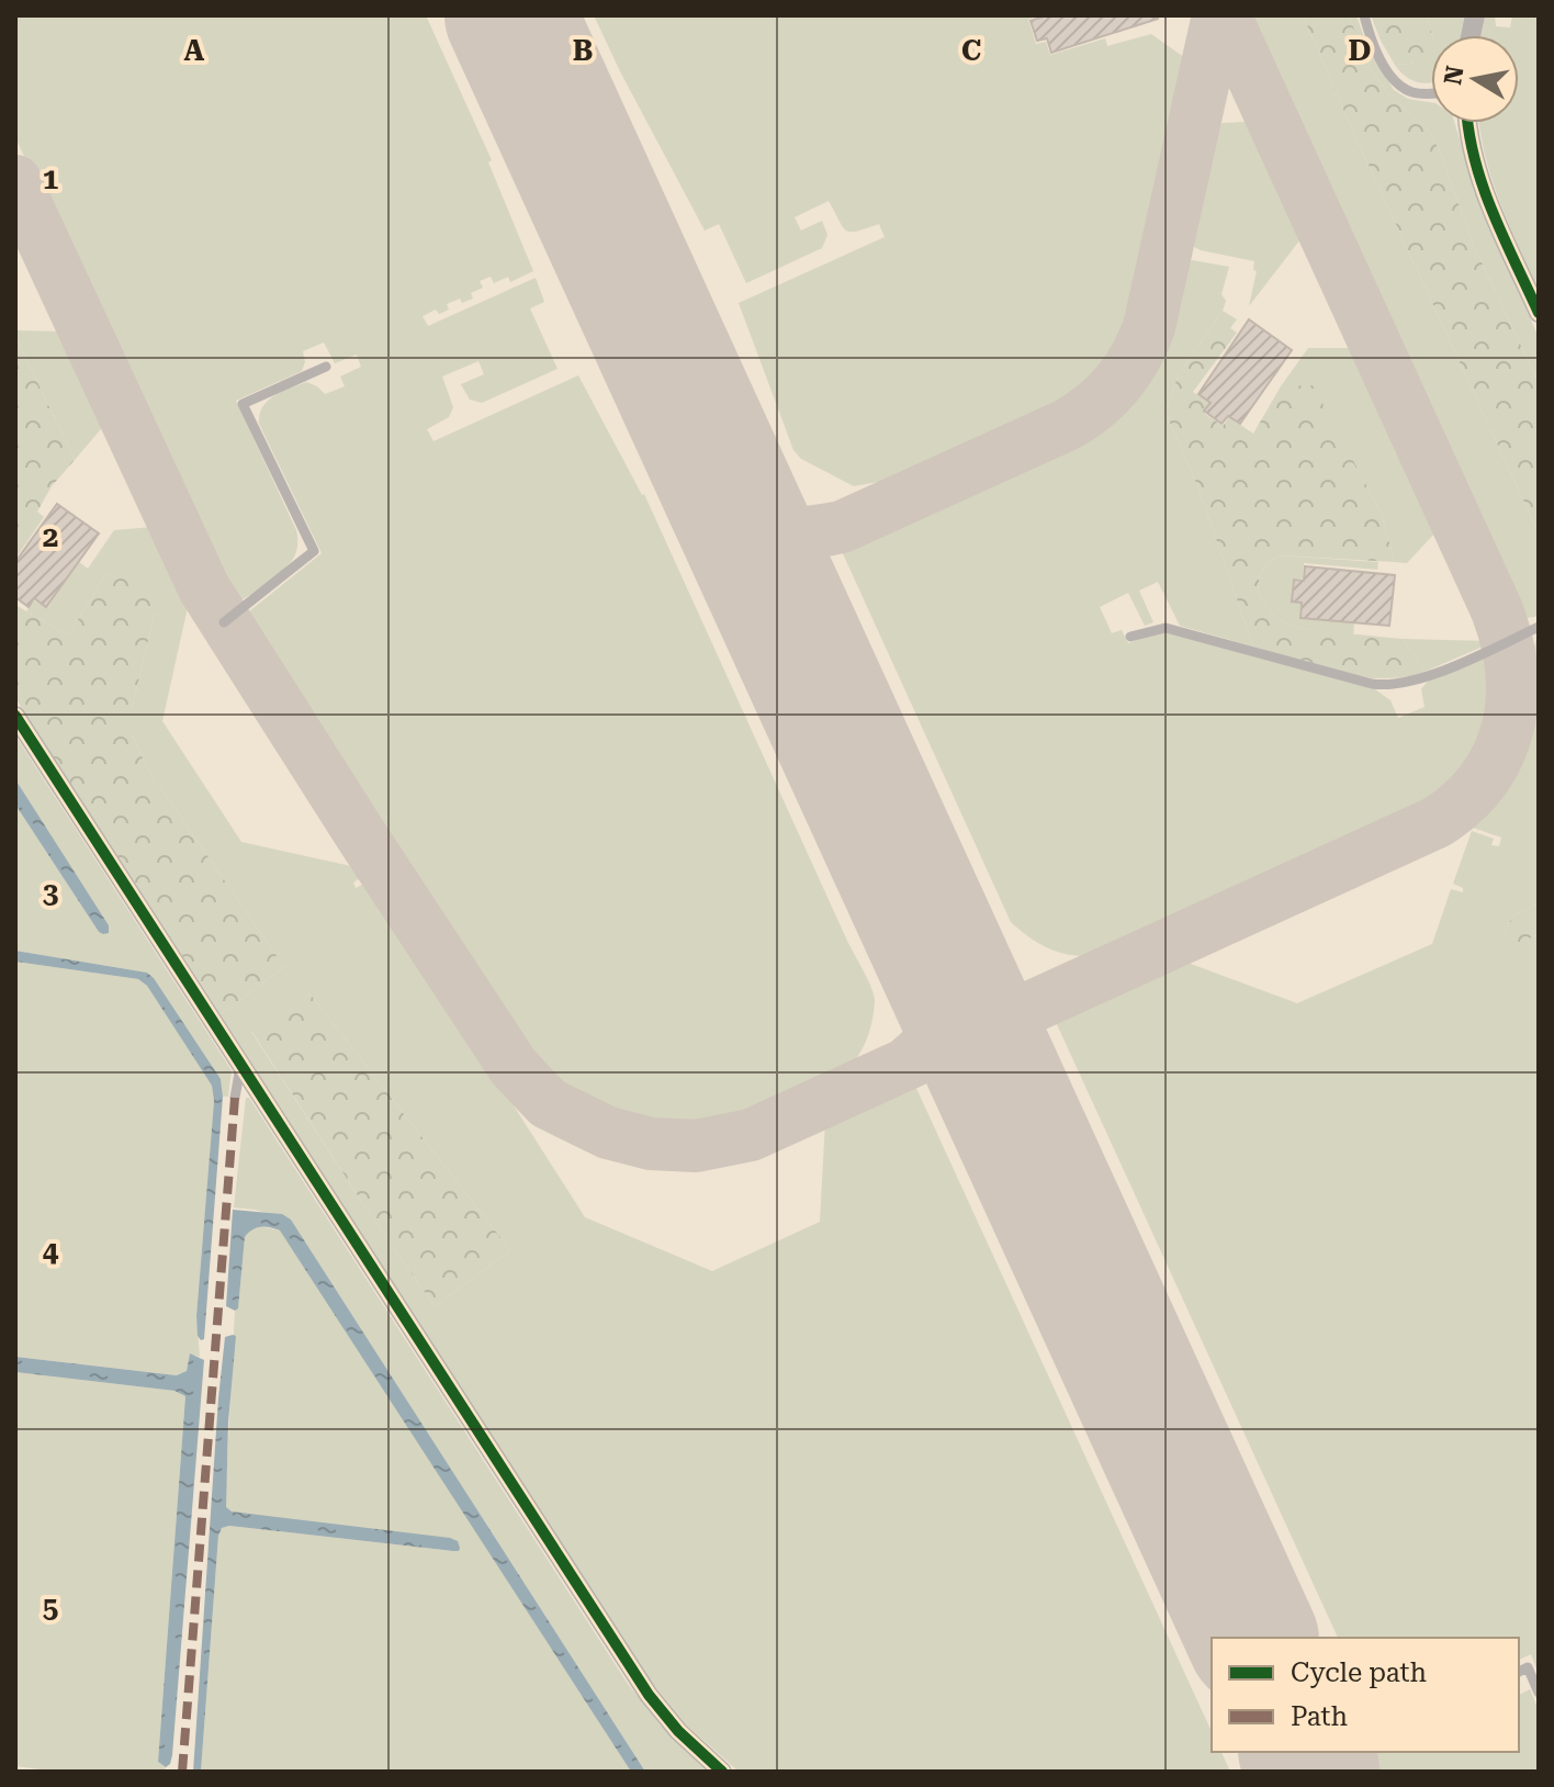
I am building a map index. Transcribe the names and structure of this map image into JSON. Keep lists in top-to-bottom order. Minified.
{"legend":["Cycle path","Path"],"north":"left","grid":{"columns":["A","B","C","D"],"rows":["1","2","3","4","5"]}}
